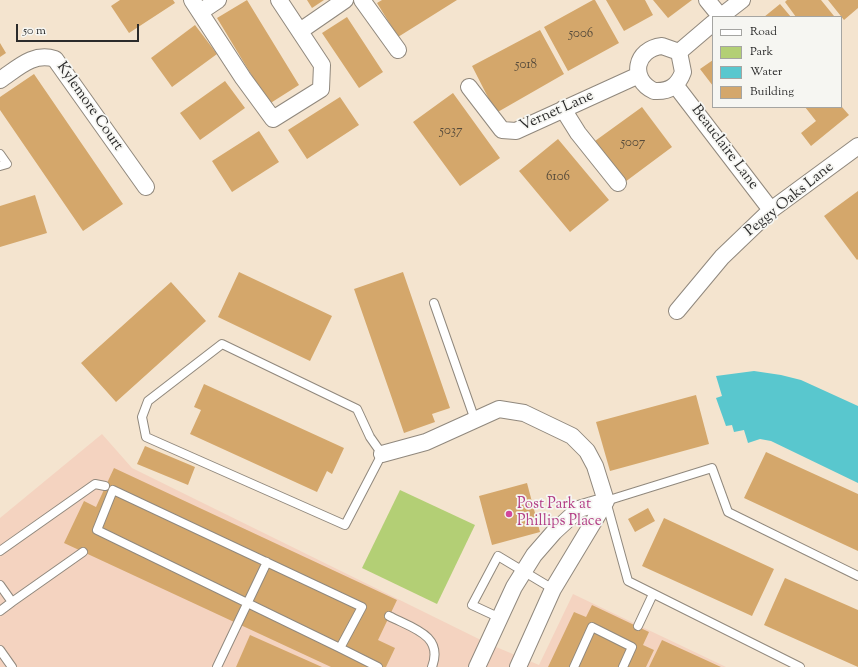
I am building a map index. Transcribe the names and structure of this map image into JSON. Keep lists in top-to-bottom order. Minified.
{"streets":{"street":["Kylemore Court","Vernet Lane","Beauclaire Lane","Peggy Oaks Lane"]},"crossings":[["Vernet Lane","Beauclaire Lane"],["Beauclaire Lane","Peggy Oaks Lane"]],"places":["Post Park at Phillips Place"],"house_numbers":["5006","5018","5037","5007","6106"],"legend":["Road","Park","Water","Building"],"scale_bar":"50 m"}
